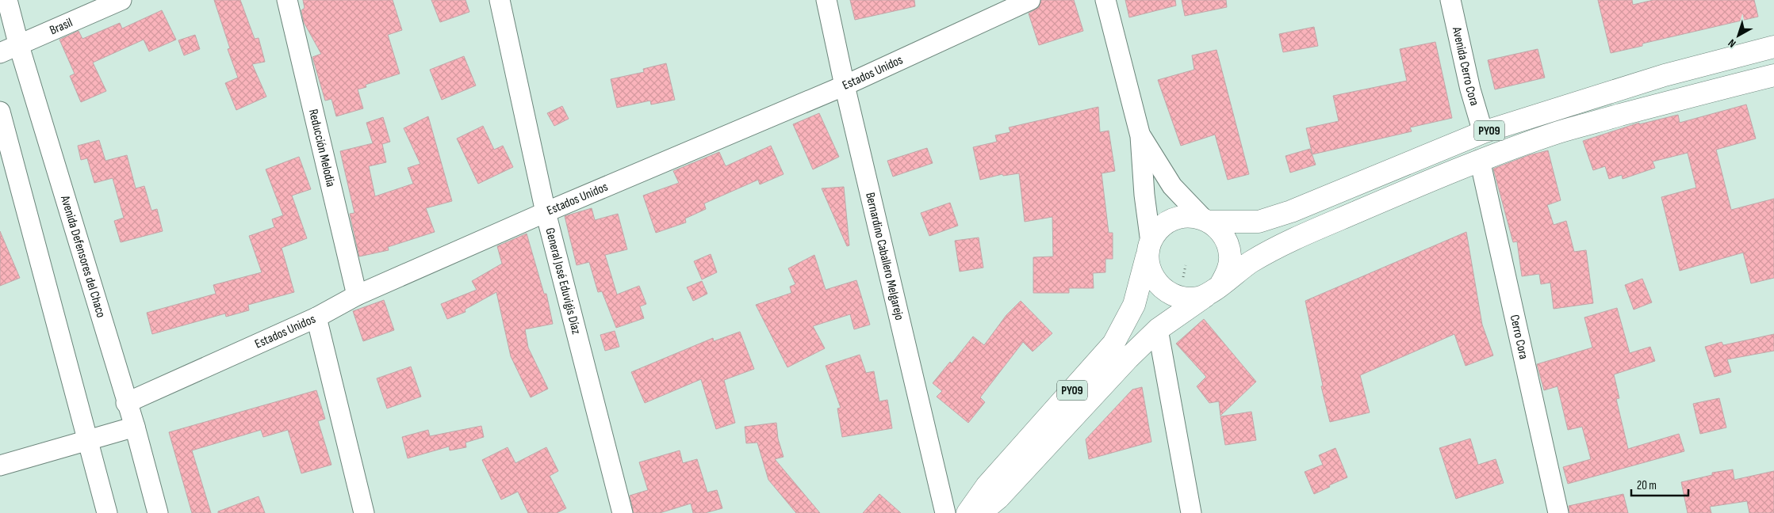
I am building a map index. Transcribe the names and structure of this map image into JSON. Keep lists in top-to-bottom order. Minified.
{"streets":{"highway":["PY09"],"street":["Brasil","Avenida Cerro Cora","Estados Unidos","Reducción Melodia","Avenida Defensores del Chaco","Bernardino Caballero Melgarejo","General José Eduvigis Díaz","Cerro Cora"]},"crossings":[["Brasil","Avenida Defensores del Chaco"],["Avenida Cerro Cora","PY09"],["Estados Unidos","Reducción Melodia"],["Estados Unidos","Avenida Defensores del Chaco"],["Estados Unidos","Bernardino Caballero Melgarejo"],["Estados Unidos","General José Eduvigis Díaz"],["PY09","Cerro Cora"]],"scale_bar":"20 m","north":"bottom left"}
